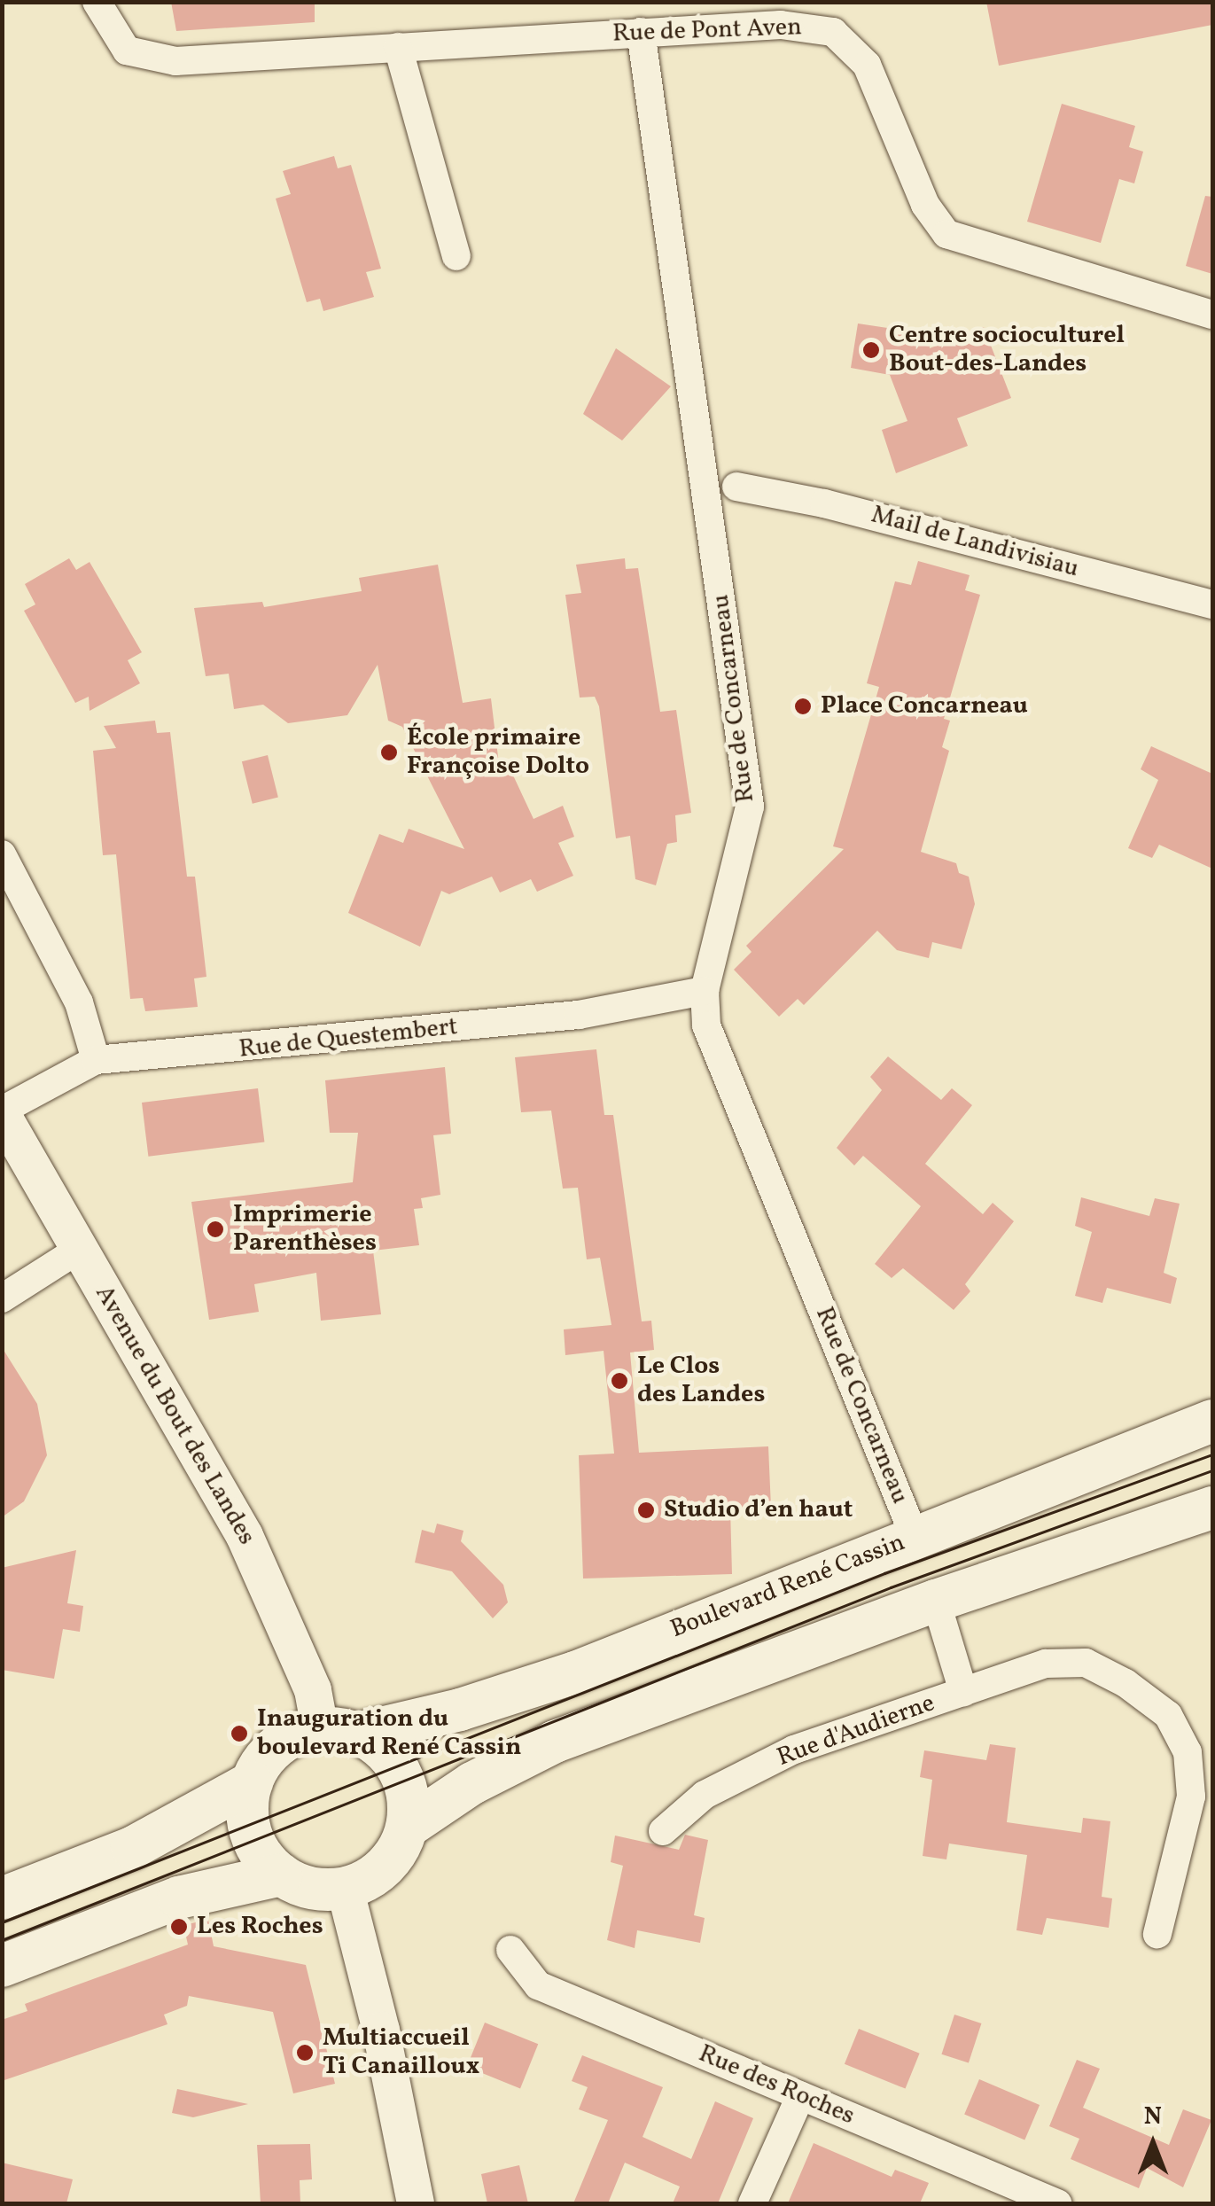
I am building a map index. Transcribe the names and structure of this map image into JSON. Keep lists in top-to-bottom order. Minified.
{"streets":{"main road":["Boulevard René Cassin"],"street":["Rue de Pont Aven","Mail de Landivisiau","Rue de Concarneau","Rue de Questembert","Avenue du Bout des Landes","Rue d'Audierne","Rue des Roches"]},"crossings":[["Rue de Pont Aven","Rue de Concarneau"],["Rue de Concarneau","Rue de Questembert"],["Rue de Concarneau","Boulevard René Cassin"],["Rue de Questembert","Avenue du Bout des Landes"],["Avenue du Bout des Landes","Boulevard René Cassin"]],"places":["Centre socioculturel Bout-des-Landes","Place Concarneau","École primaire Françoise Dolto","Imprimerie Parenthèses","Le Clos des Landes","Studio d’en haut","Inauguration du boulevard René Cassin","Les Roches","Multiaccueil Ti Canailloux"],"north":"top"}
